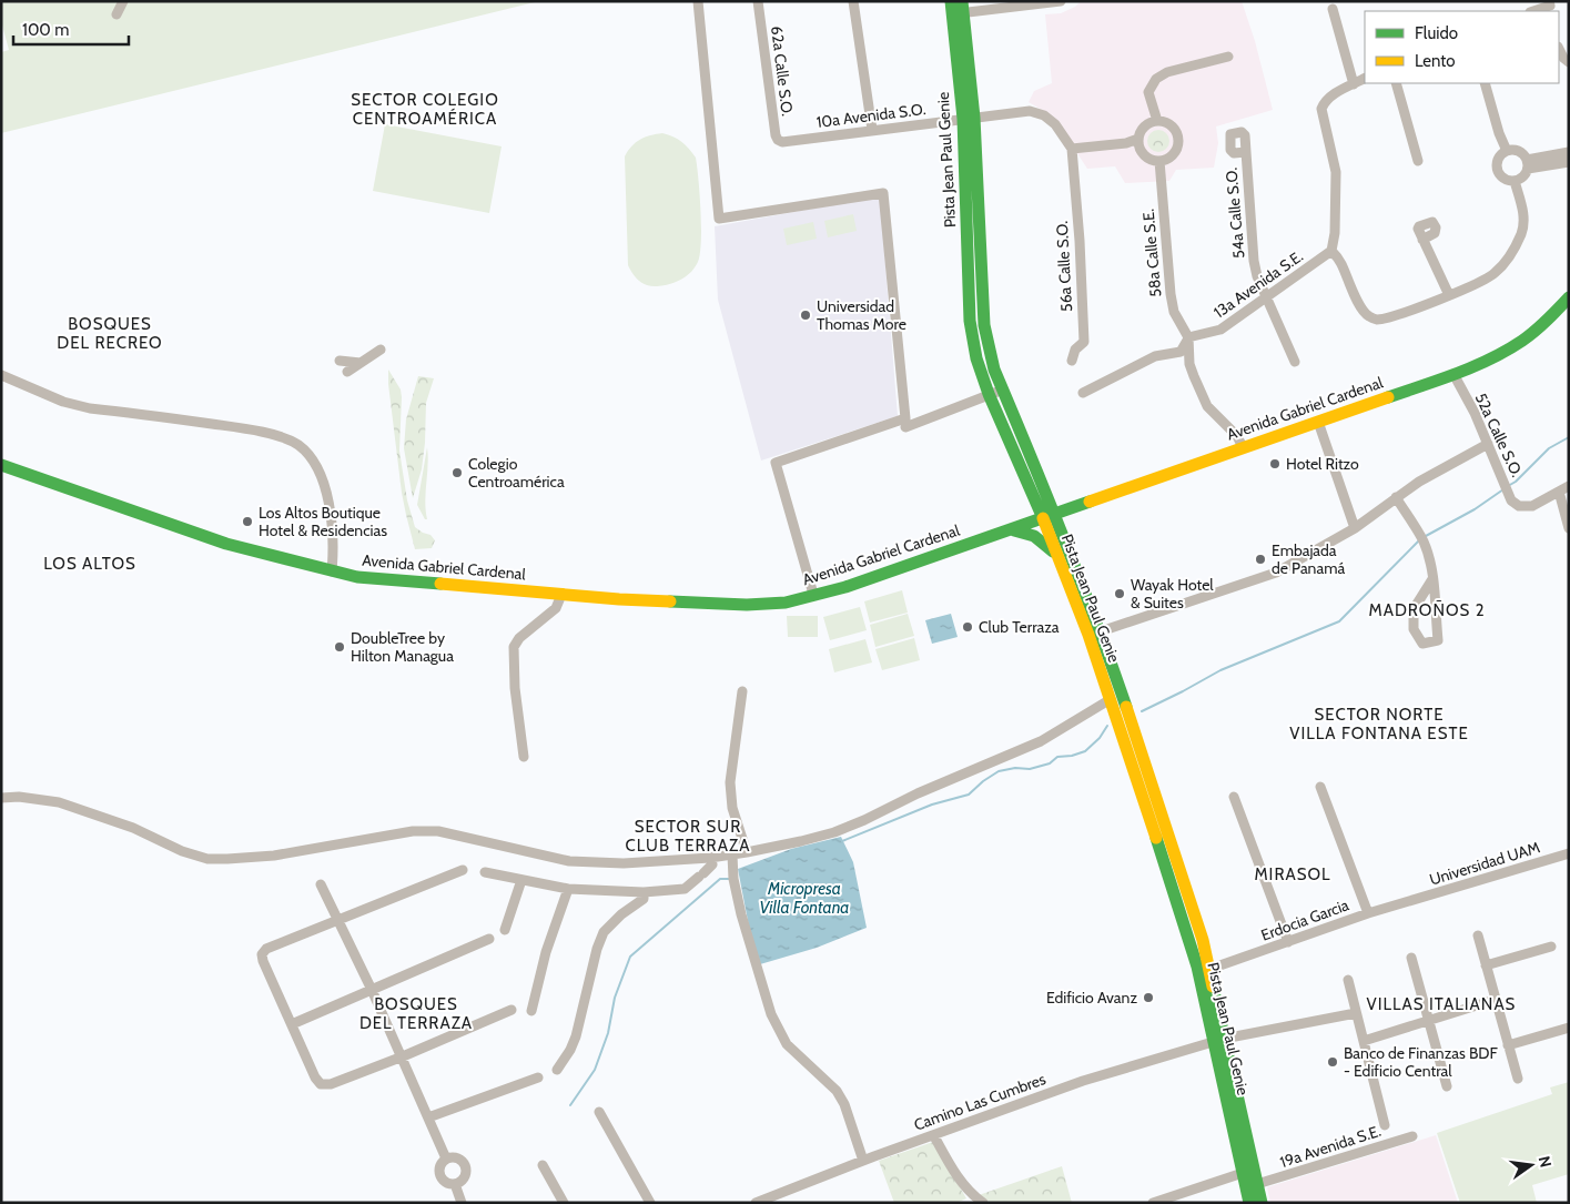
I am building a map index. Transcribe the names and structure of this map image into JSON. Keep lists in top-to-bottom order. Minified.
{"streets":{"main road":["Pista Jean Paul Genie","Avenida Gabriel Cardenal"],"street":["62a Calle S.O.","10a Avenida S.O.","54a Calle S.O.","58a Calle S.E.","56a Calle S.O.","13a Avenida S.E.","52a Calle S.O.","Universidad UAM","Erdocia Garcia","Camino Las Cumbres","19a Avenida S.E."]},"crossings":[["62a Calle S.O.","10a Avenida S.O."],["10a Avenida S.O.","Pista Jean Paul Genie"],["10a Avenida S.O.","56a Calle S.O."],["Pista Jean Paul Genie","Avenida Gabriel Cardenal"],["Pista Jean Paul Genie","Erdocia Garcia"],["Pista Jean Paul Genie","Camino Las Cumbres"],["Pista Jean Paul Genie","19a Avenida S.E."],["54a Calle S.O.","13a Avenida S.E."],["58a Calle S.E.","13a Avenida S.E."],["Avenida Gabriel Cardenal","52a Calle S.O."],["Universidad UAM","Erdocia Garcia"]],"districts":["SECTOR COLEGIO CENTROAMÉRICA","BOSQUES DEL RECREO","LOS ALTOS","MADROÑOS 2","SECTOR NORTE VILLA FONTANA ESTE","SECTOR SUR CLUB TERRAZA","MIRASOL","BOSQUES DEL TERRAZA","VILLAS ITALIANAS"],"water":["Micropresa Villa Fontana"],"places":["Universidad Thomas More","Hotel Ritzo","Colegio Centroamérica","Los Altos Boutique Hotel & Residencias","Embajada de Panamá","Wayak Hotel & Suites","Club Terraza","DoubleTree by Hilton Managua","Edificio Avanz","Banco de Finanzas BDF - Edificio Central"],"legend":["Fluido","Lento"],"scale_bar":"100 m","north":"right"}
